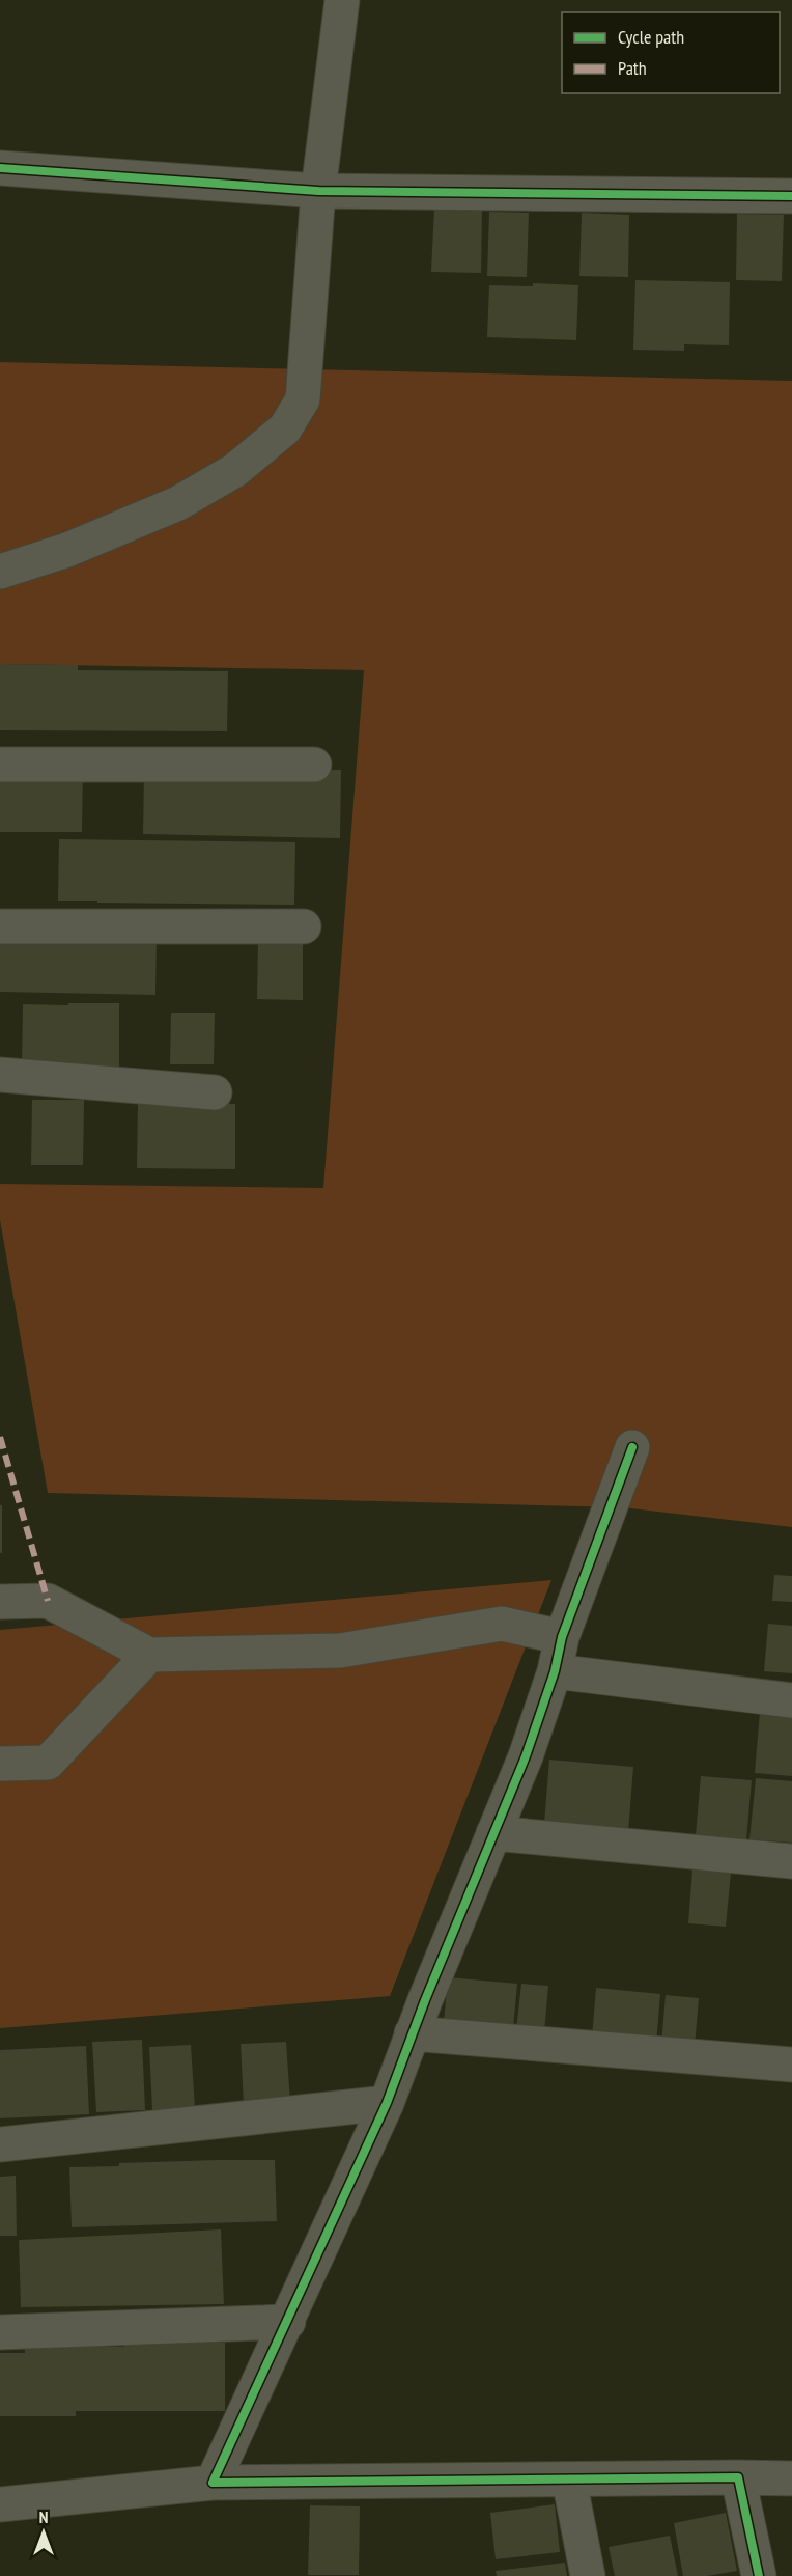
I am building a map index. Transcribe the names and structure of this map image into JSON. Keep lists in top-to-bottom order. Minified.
{"legend":["Cycle path","Path"],"north":"top"}
